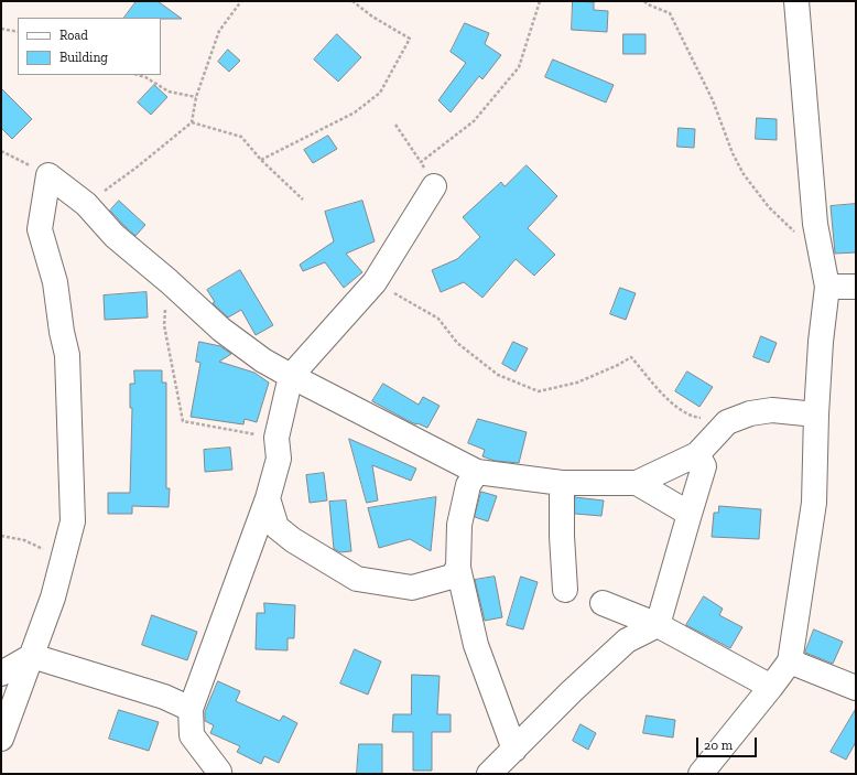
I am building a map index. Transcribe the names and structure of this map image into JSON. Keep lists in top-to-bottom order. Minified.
{"legend":["Road","Building"],"scale_bar":"20 m"}
